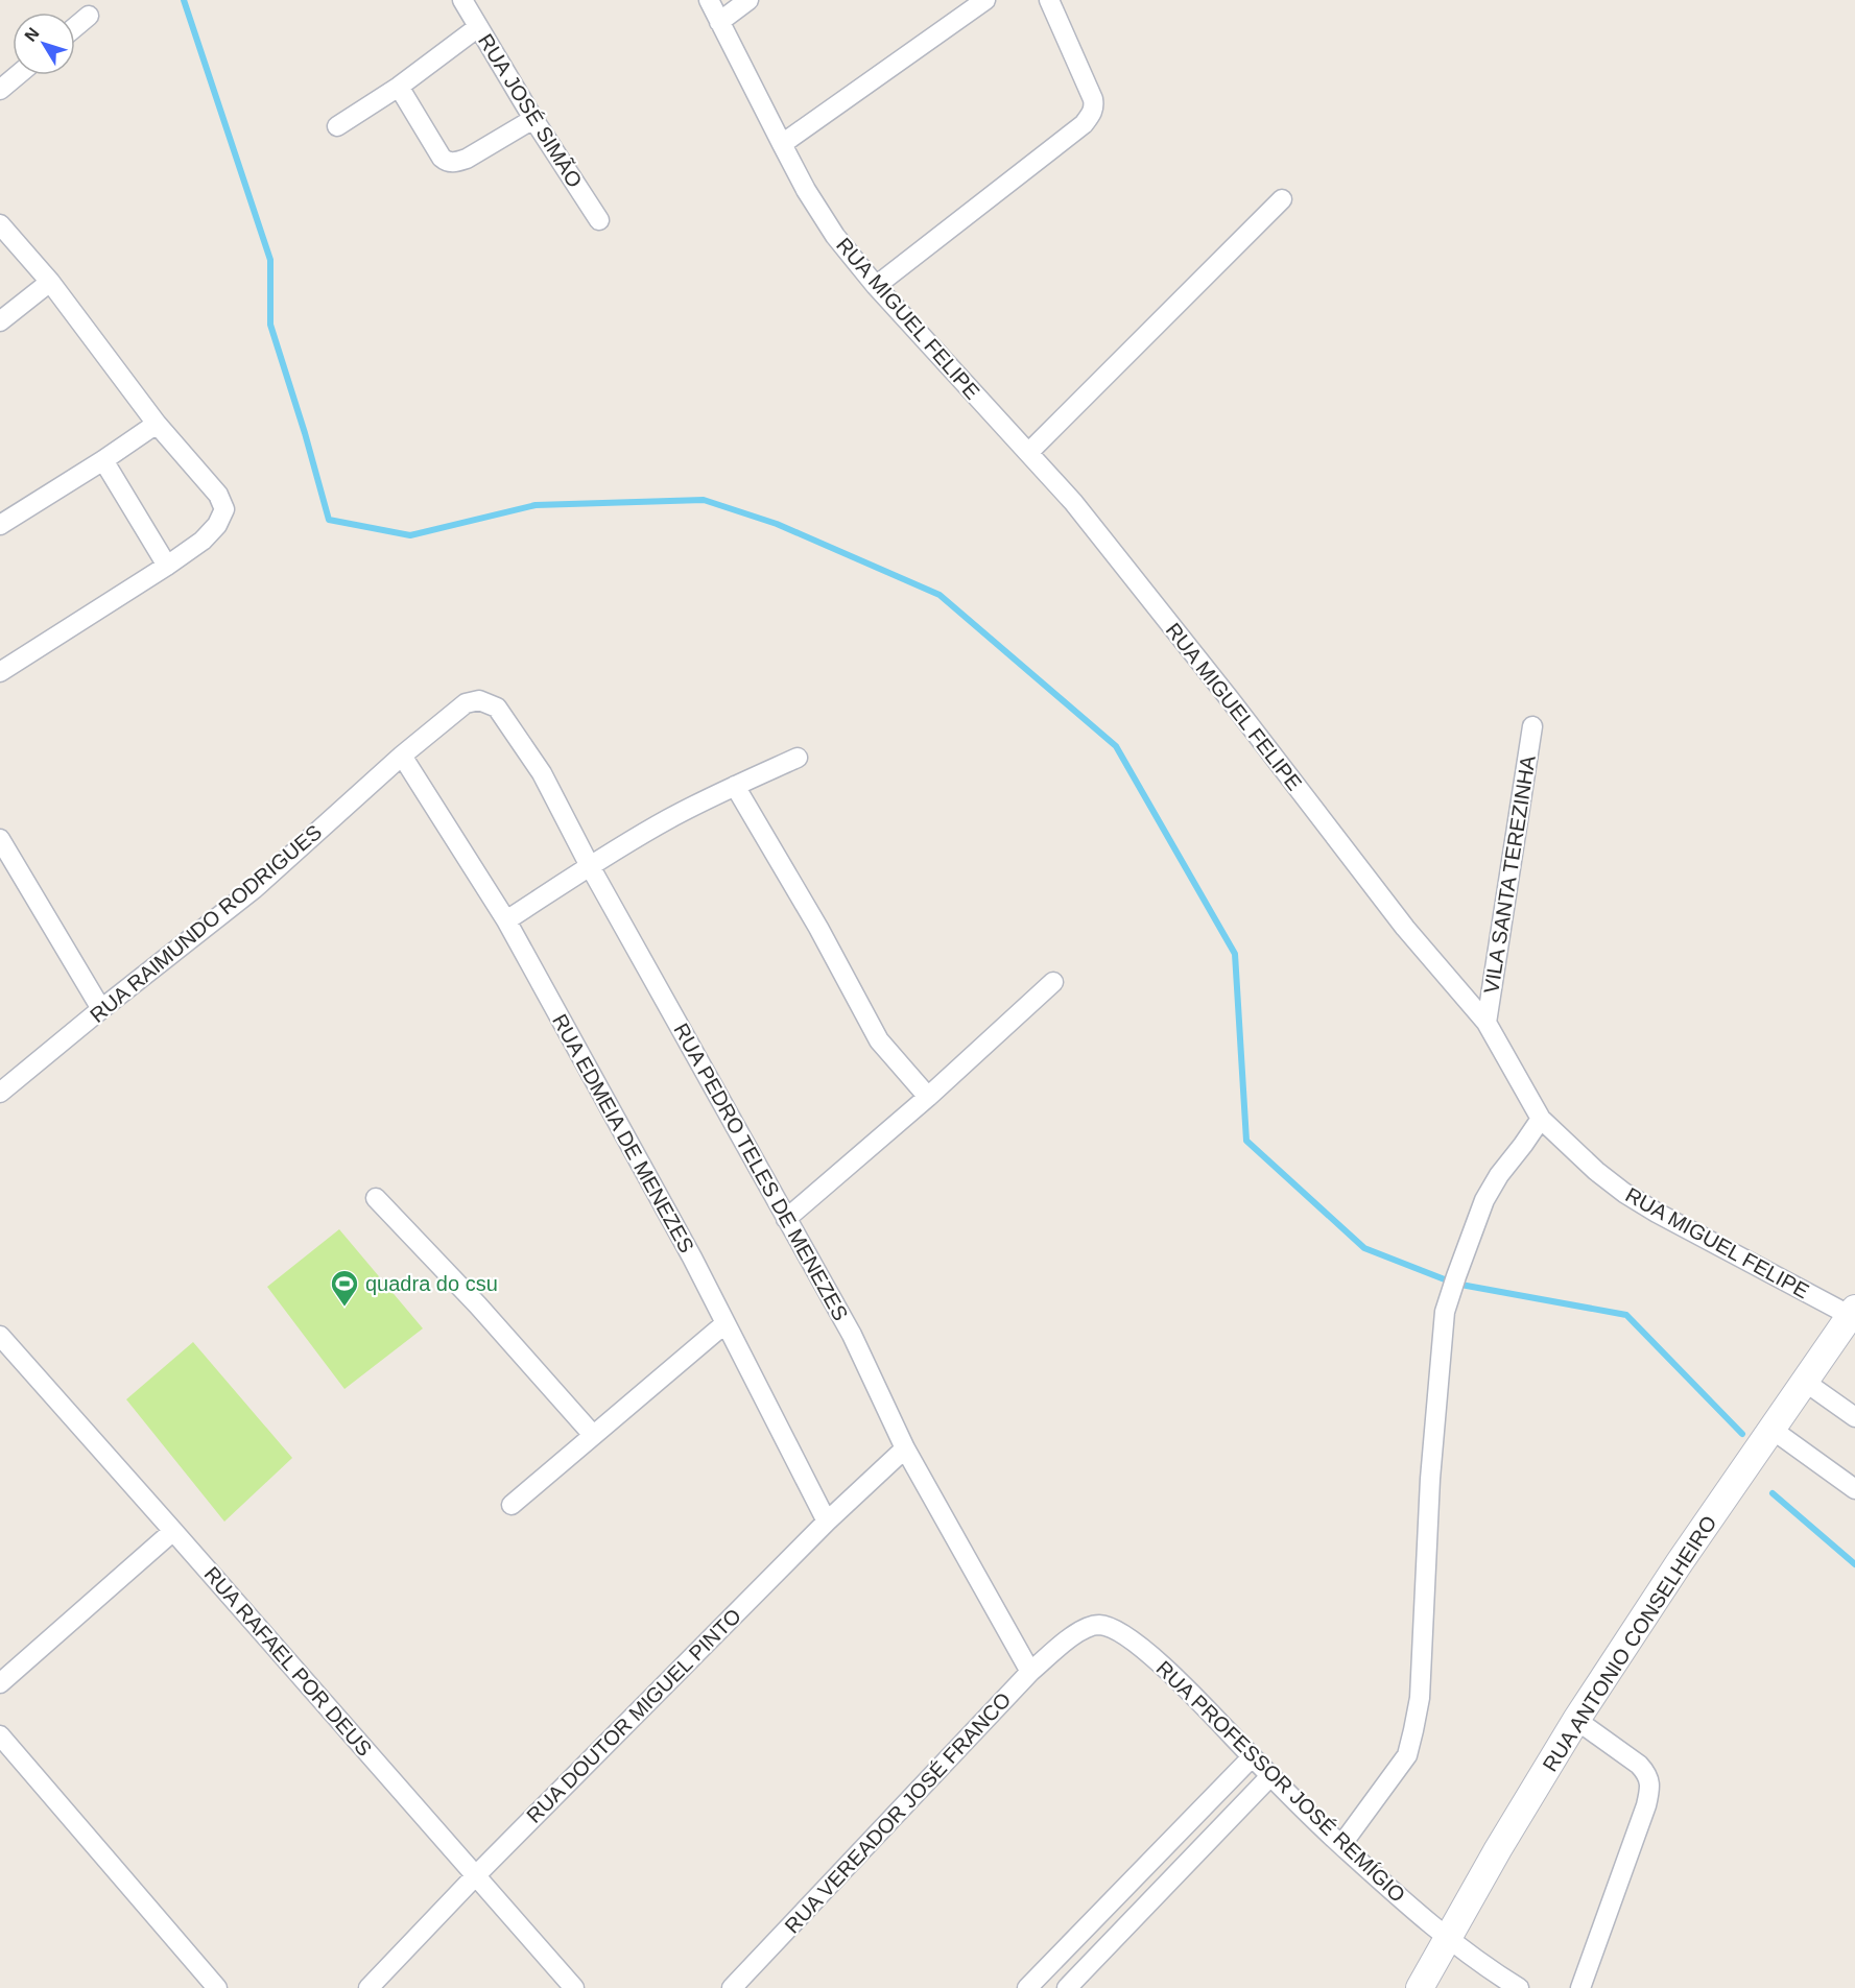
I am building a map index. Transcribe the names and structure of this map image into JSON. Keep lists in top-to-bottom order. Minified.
{"streets":{"street":["RUA JOSÉ SIMÃO","RUA MIGUEL FELIPE","VILA SANTA TEREZINHA","RUA RAIMUNDO RODRIGUES","RUA EDMEIA DE MENEZES","RUA PEDRO TELES DE MENEZES","RUA ANTONIO CONSELHEIRO","RUA RAFAEL POR DEUS","RUA DOUTOR MIGUEL PINTO","RUA PROFESSOR JOSÉ REMÍGIO","RUA VEREADOR JOSÉ FRANCO"]},"crossings":[["RUA MIGUEL FELIPE","VILA SANTA TEREZINHA"],["RUA MIGUEL FELIPE","RUA ANTONIO CONSELHEIRO"],["RUA RAIMUNDO RODRIGUES","RUA EDMEIA DE MENEZES"],["RUA RAIMUNDO RODRIGUES","RUA PEDRO TELES DE MENEZES"],["RUA EDMEIA DE MENEZES","RUA DOUTOR MIGUEL PINTO"],["RUA PEDRO TELES DE MENEZES","RUA DOUTOR MIGUEL PINTO"],["RUA PEDRO TELES DE MENEZES","RUA VEREADOR JOSÉ FRANCO"],["RUA ANTONIO CONSELHEIRO","RUA PROFESSOR JOSÉ REMÍGIO"],["RUA RAFAEL POR DEUS","RUA DOUTOR MIGUEL PINTO"],["RUA PROFESSOR JOSÉ REMÍGIO","RUA VEREADOR JOSÉ FRANCO"]],"places":{"sports":["quadra do csu"]},"north":"top left"}
